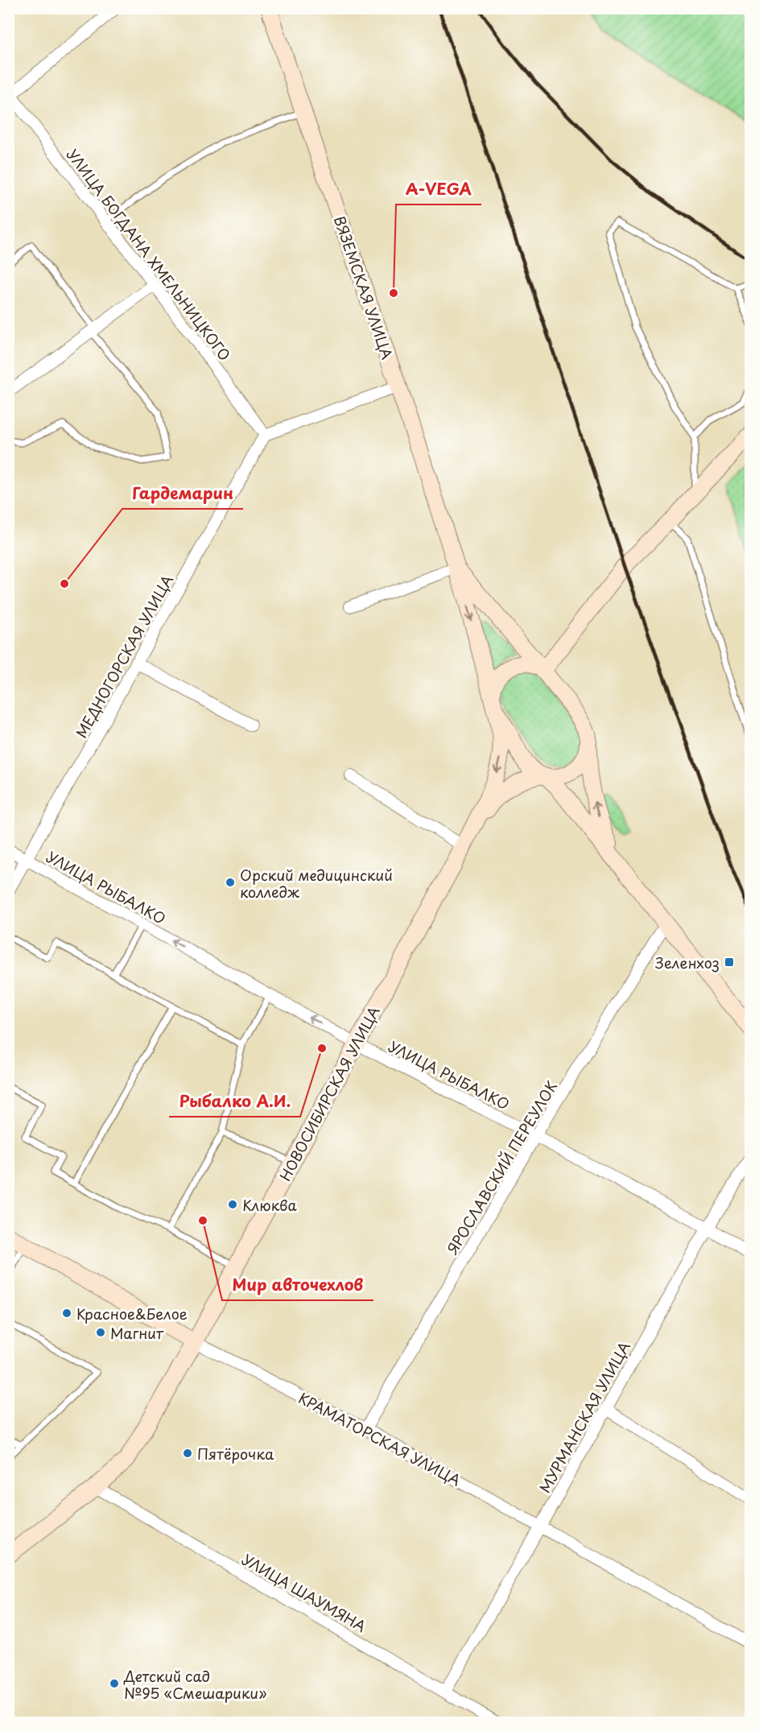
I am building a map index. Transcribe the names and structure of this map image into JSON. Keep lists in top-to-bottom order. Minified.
{"streets":{"main road":["ВЯЗЕМСКАЯ УЛИЦА","НОВОСИБИРСКАЯ УЛИЦА","КРАМАТОРСКАЯ УЛИЦА"],"street":["УЛИЦА БОГДАНА ХМЕЛЬНИЦКОГО","МЕДНОГОРСКАЯ УЛИЦА","УЛИЦА РЫБАЛКО","ЯРОСЛАВСКИЙ ПЕРЕУЛОК","МУРМАНСКАЯ УЛИЦА","УЛИЦА ШАУМЯНА"]},"crossings":[["УЛИЦА БОГДАНА ХМЕЛЬНИЦКОГО","МЕДНОГОРСКАЯ УЛИЦА"],["МЕДНОГОРСКАЯ УЛИЦА","УЛИЦА РЫБАЛКО"],["УЛИЦА РЫБАЛКО","НОВОСИБИРСКАЯ УЛИЦА"],["УЛИЦА РЫБАЛКО","ЯРОСЛАВСКИЙ ПЕРЕУЛОК"],["УЛИЦА РЫБАЛКО","МУРМАНСКАЯ УЛИЦА"],["НОВОСИБИРСКАЯ УЛИЦА","КРАМАТОРСКАЯ УЛИЦА"],["НОВОСИБИРСКАЯ УЛИЦА","УЛИЦА ШАУМЯНА"],["ЯРОСЛАВСКИЙ ПЕРЕУЛОК","КРАМАТОРСКАЯ УЛИЦА"],["МУРМАНСКАЯ УЛИЦА","КРАМАТОРСКАЯ УЛИЦА"],["МУРМАНСКАЯ УЛИЦА","УЛИЦА ШАУМЯНА"]],"places":{"other":["A-VEGA","Гардемарин","Орский медицинский колледж","Рыбалко А.И.","Клюква","Мир авточехлов","Красное&Белое","Магнит","Пятёрочка","Детский сад №95 «Смешарики»"],"transit":["Зеленхоз"]}}
